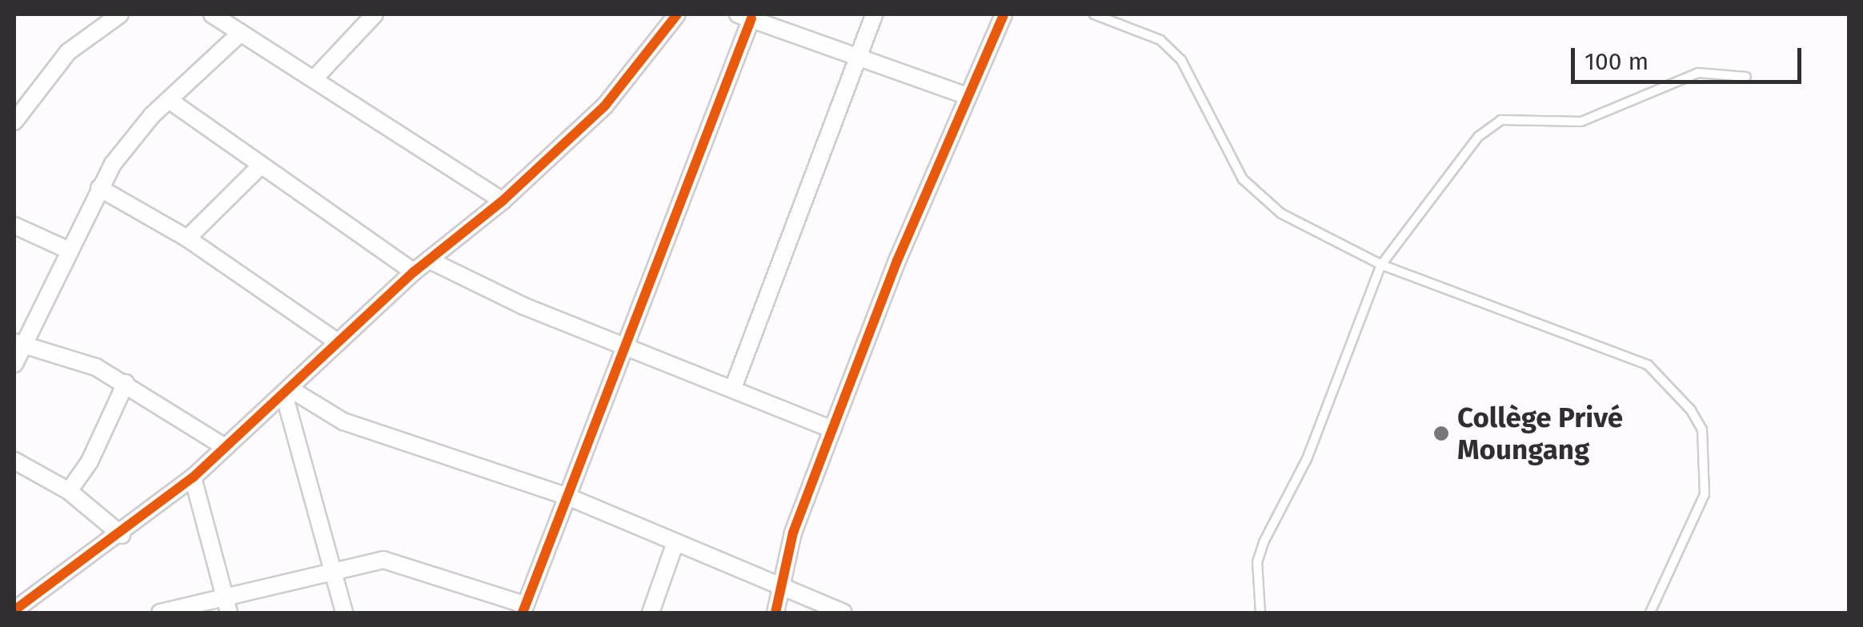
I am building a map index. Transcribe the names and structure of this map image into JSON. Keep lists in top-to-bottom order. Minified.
{"places":["Collège Privé Moungang"],"scale_bar":"100 m"}
